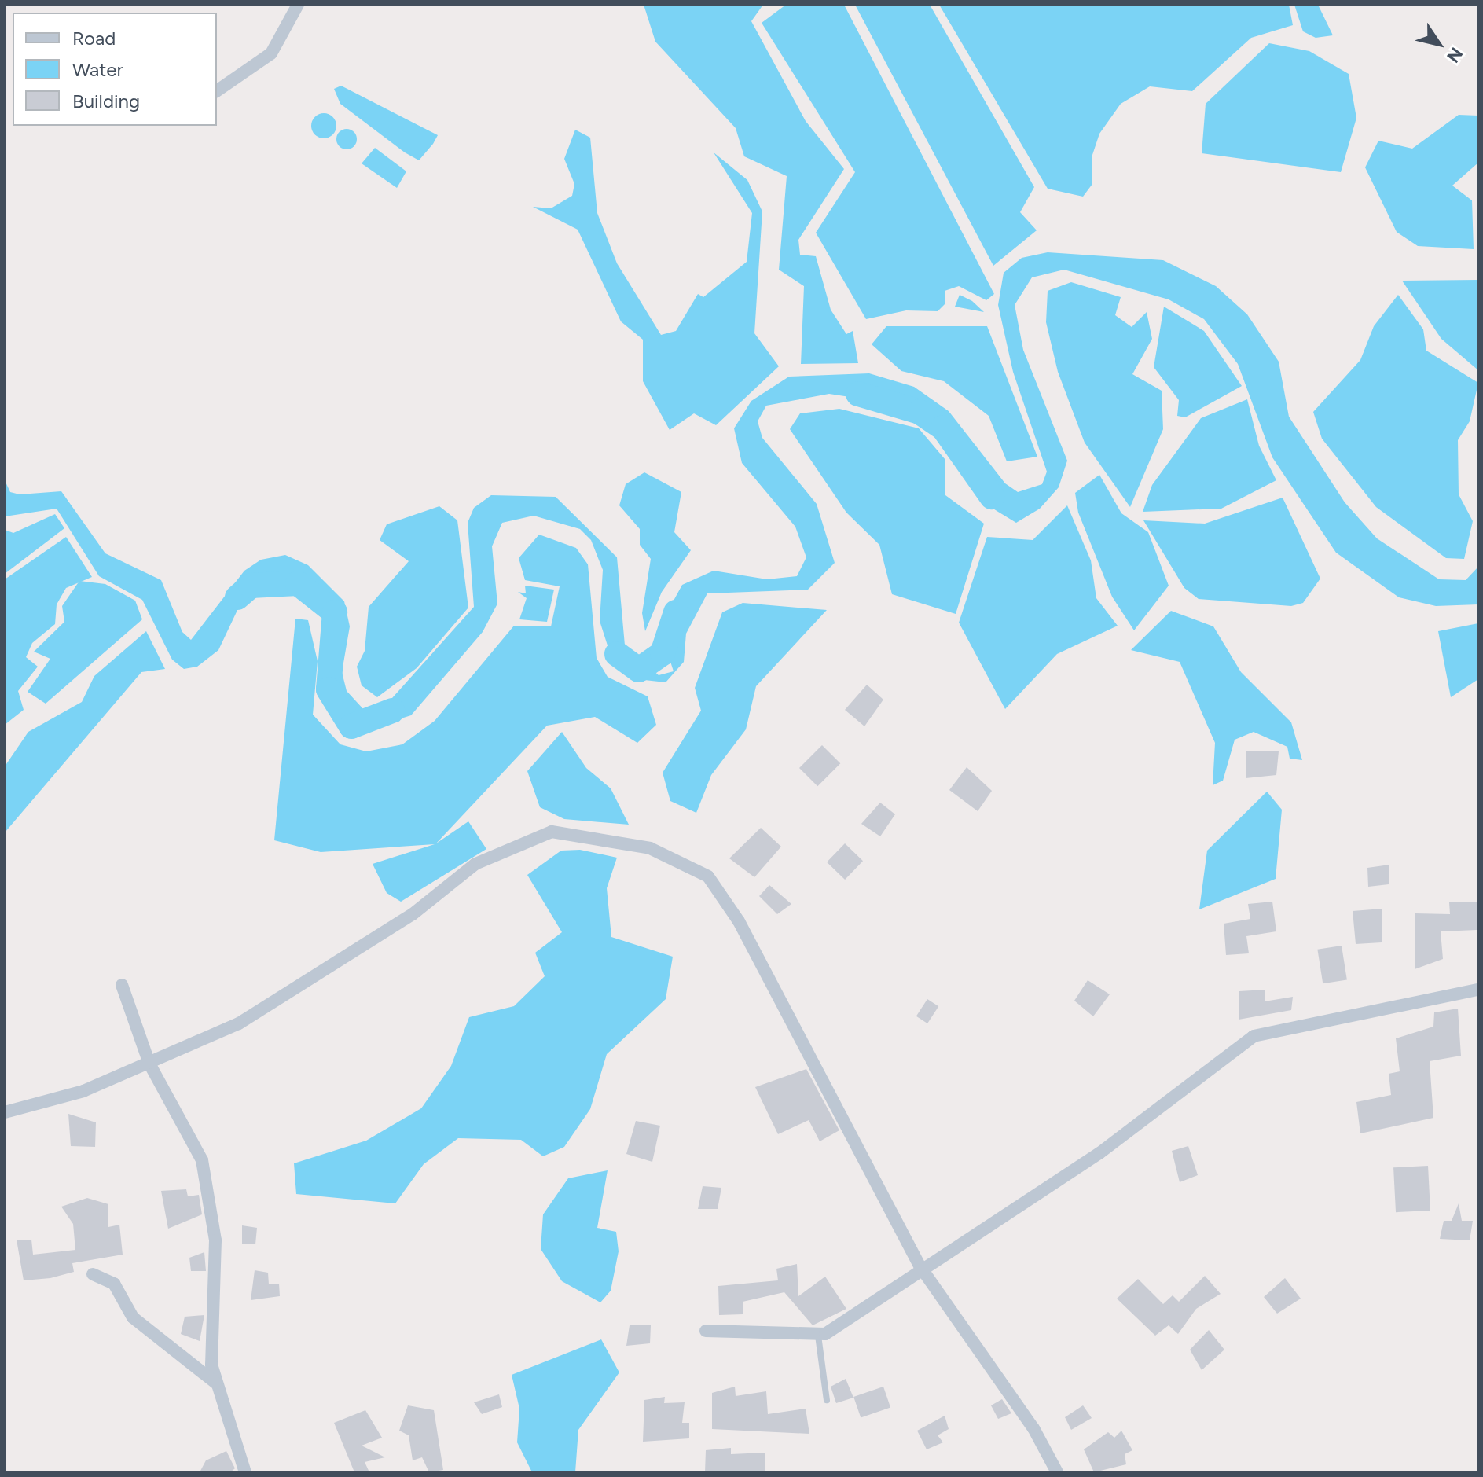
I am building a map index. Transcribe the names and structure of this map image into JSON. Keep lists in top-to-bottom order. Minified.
{"legend":["Road","Water","Building"],"north":"bottom right"}
